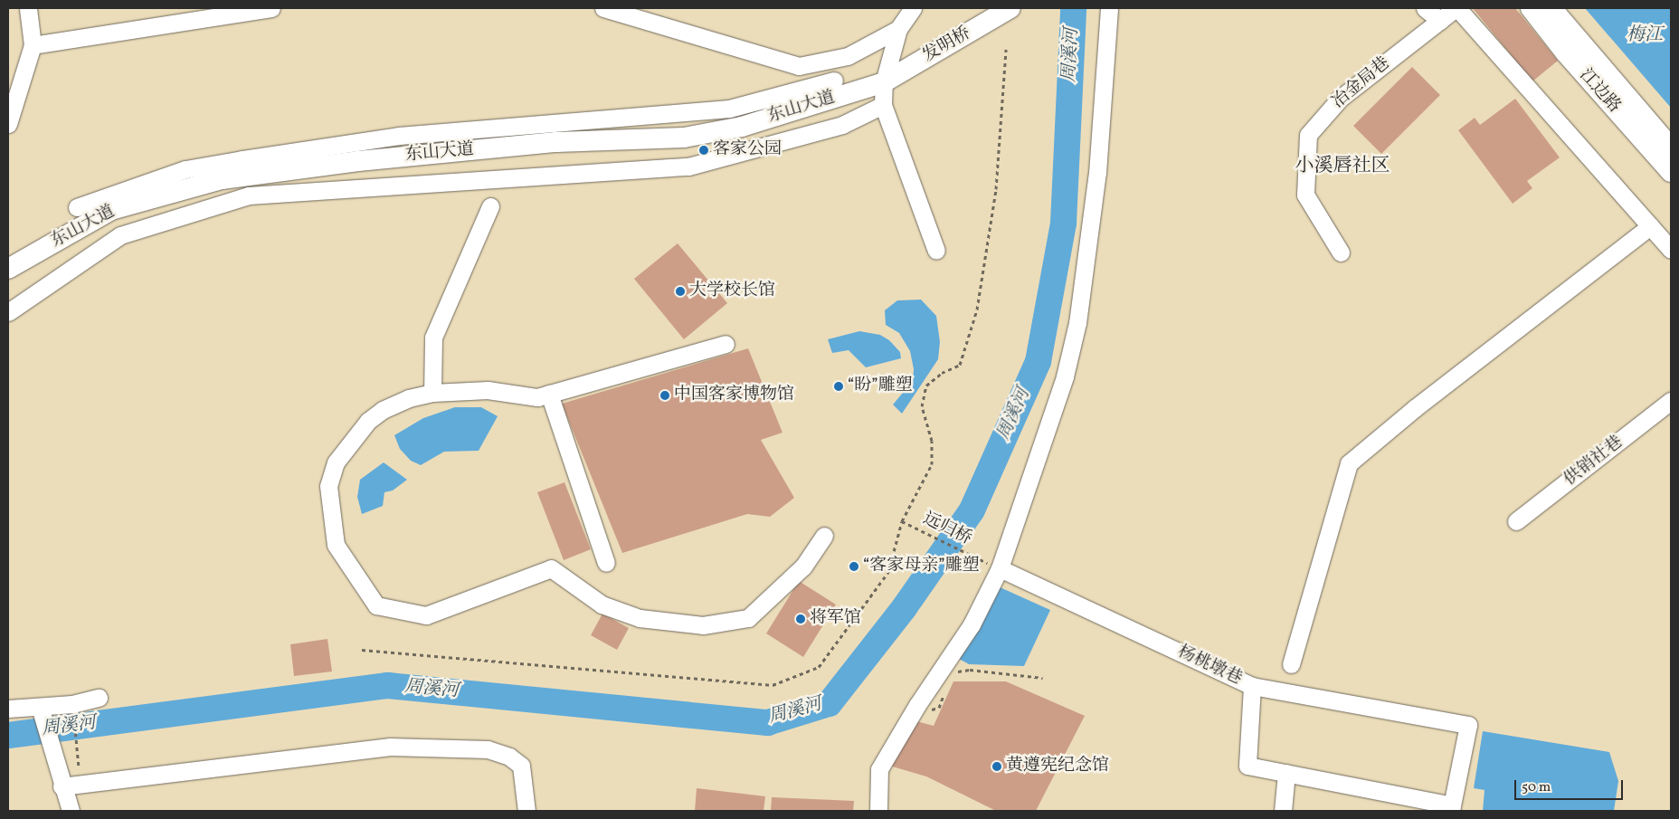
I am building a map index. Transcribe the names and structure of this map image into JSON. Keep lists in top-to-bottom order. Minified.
{"streets":{"main road":["发明桥","江边路","东山大道"],"street":["冶金局巷","供销社巷","杨桃墩巷"],"path":["远归桥"]},"crossings":[["发明桥","东山大道"]],"districts":["小溪唇社区"],"water":["梅江","周溪河"],"places":["客家公园","大学校长馆","“盼”雕塑","中国客家博物馆","“客家母亲”雕塑","将军馆","黄遵宪纪念馆"],"scale_bar":"50 m"}
